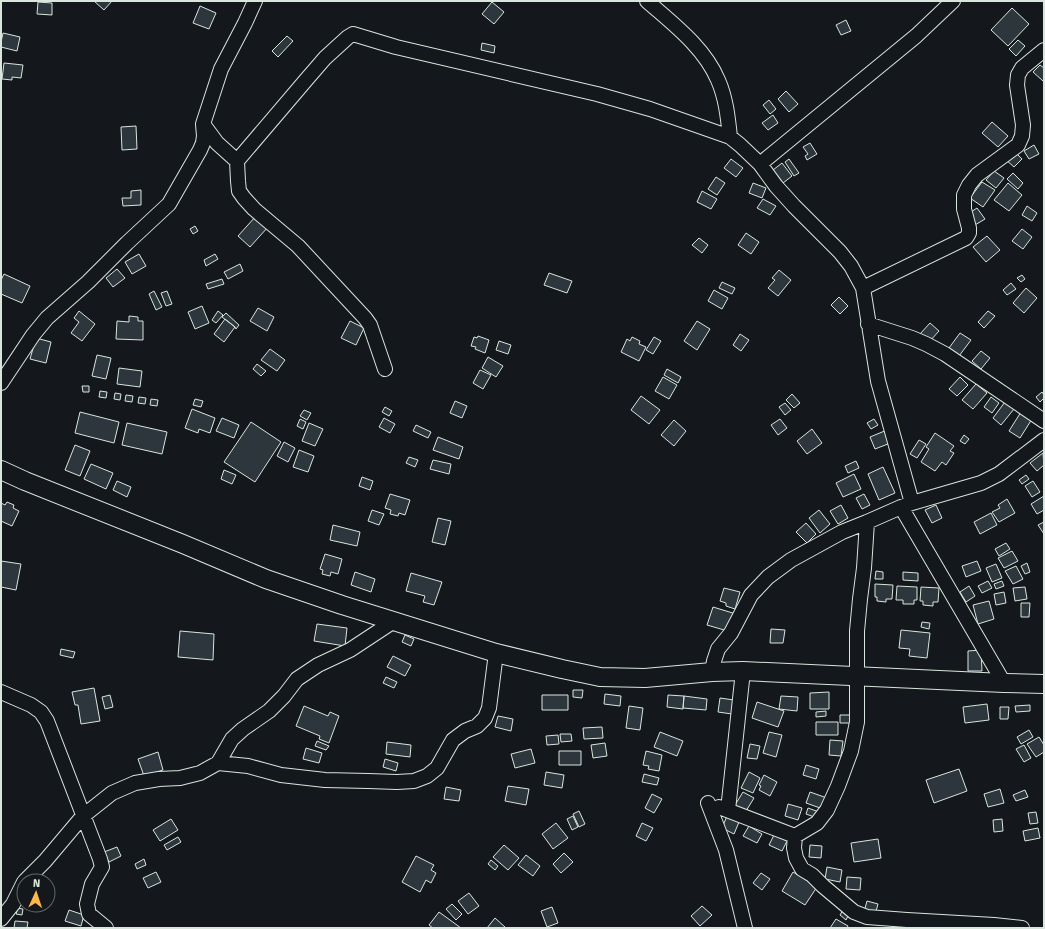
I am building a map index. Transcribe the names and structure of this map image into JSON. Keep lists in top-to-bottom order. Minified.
{"north":"top"}
